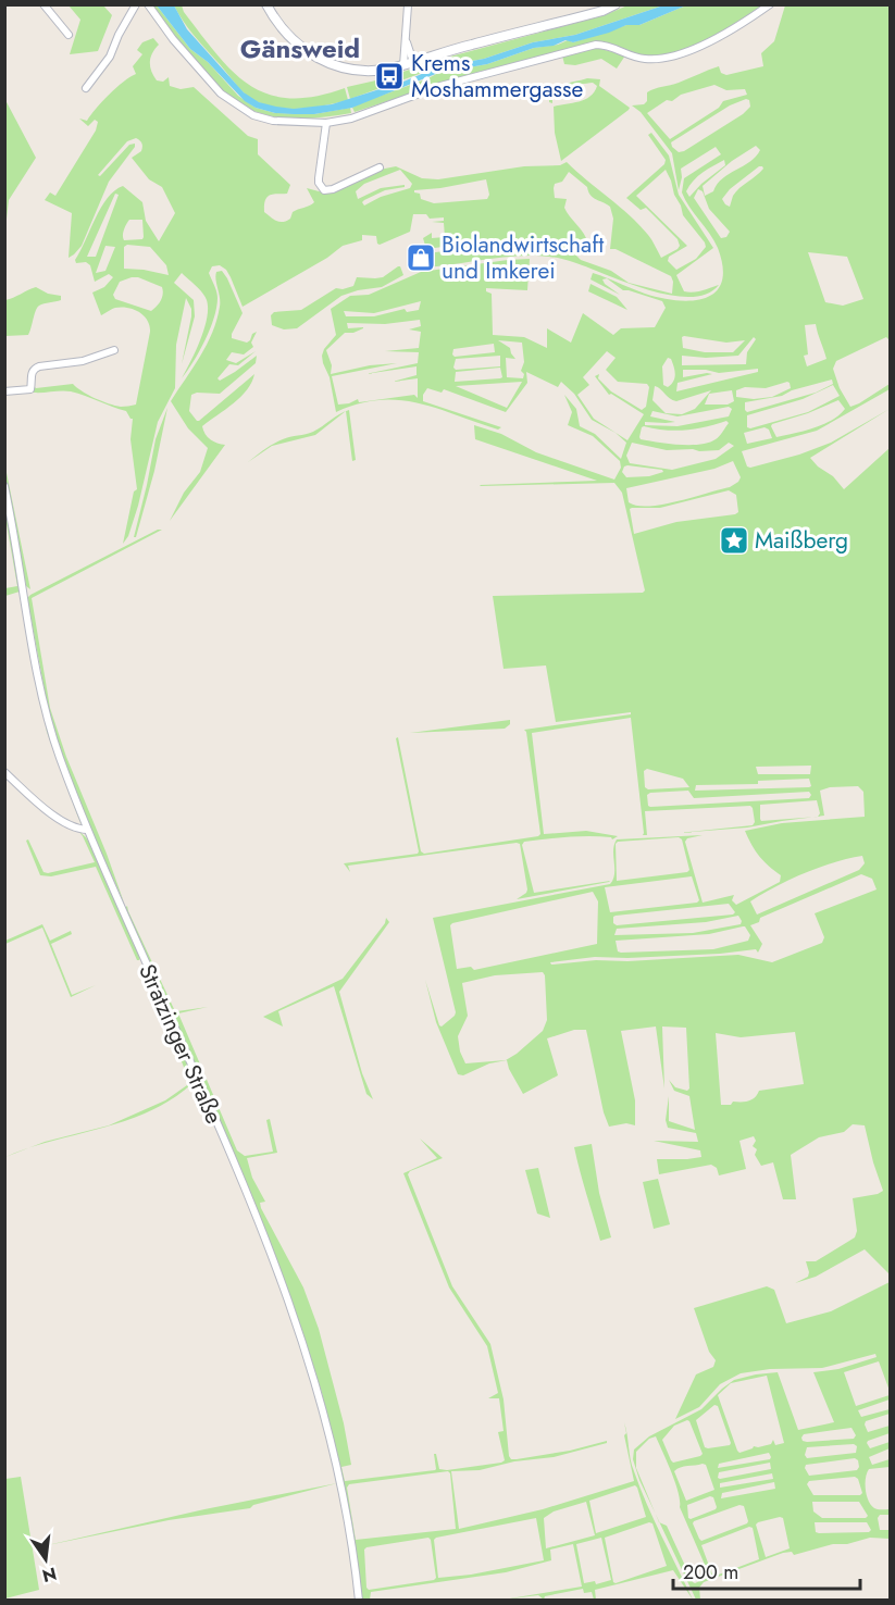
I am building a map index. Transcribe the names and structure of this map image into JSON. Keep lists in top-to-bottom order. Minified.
{"streets":{"street":["Stratzinger Straße"]},"districts":["Gänsweid"],"places":{"bus stop":["Krems Moshammergasse"],"shop":["Biolandwirtschaft und Imkerei"],"place":["Maißberg"]},"scale_bar":"200 m","north":"bottom"}
